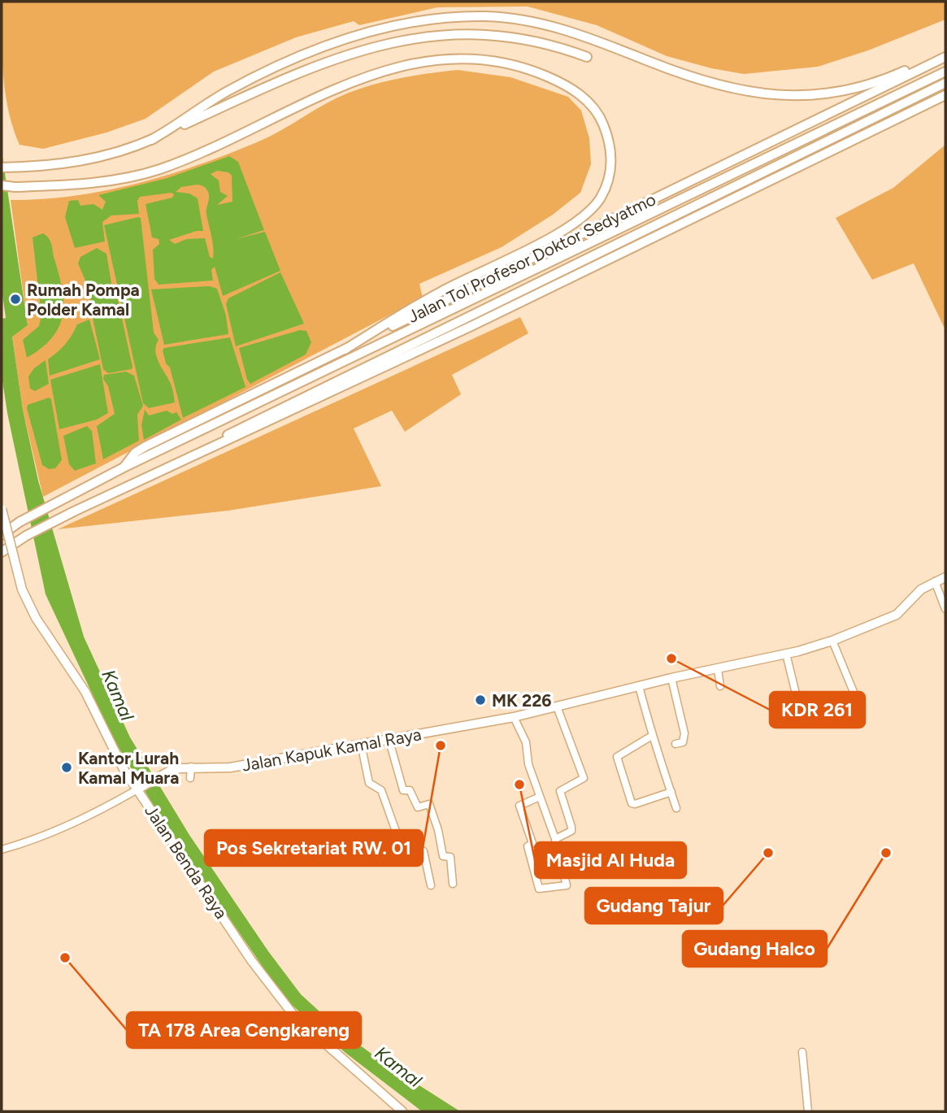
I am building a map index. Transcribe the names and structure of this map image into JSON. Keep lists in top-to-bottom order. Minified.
{"streets":{"highway":["Jalan Tol Profesor Doktor Sedyatmo"],"main road":["Jalan Kapuk Kamal Raya","Jalan Benda Raya"]},"crossings":[["Jalan Kapuk Kamal Raya","Jalan Benda Raya"]],"water":["Kamal"],"places":["Rumah Pompa Polder Kamal","KDR 261","MK 226","Pos Sekretariat RW. 01","Kantor Lurah Kamal Muara","Masjid Al Huda","Gudang Tajur","Gudang Halco","TA 178 Area Cengkareng"]}
